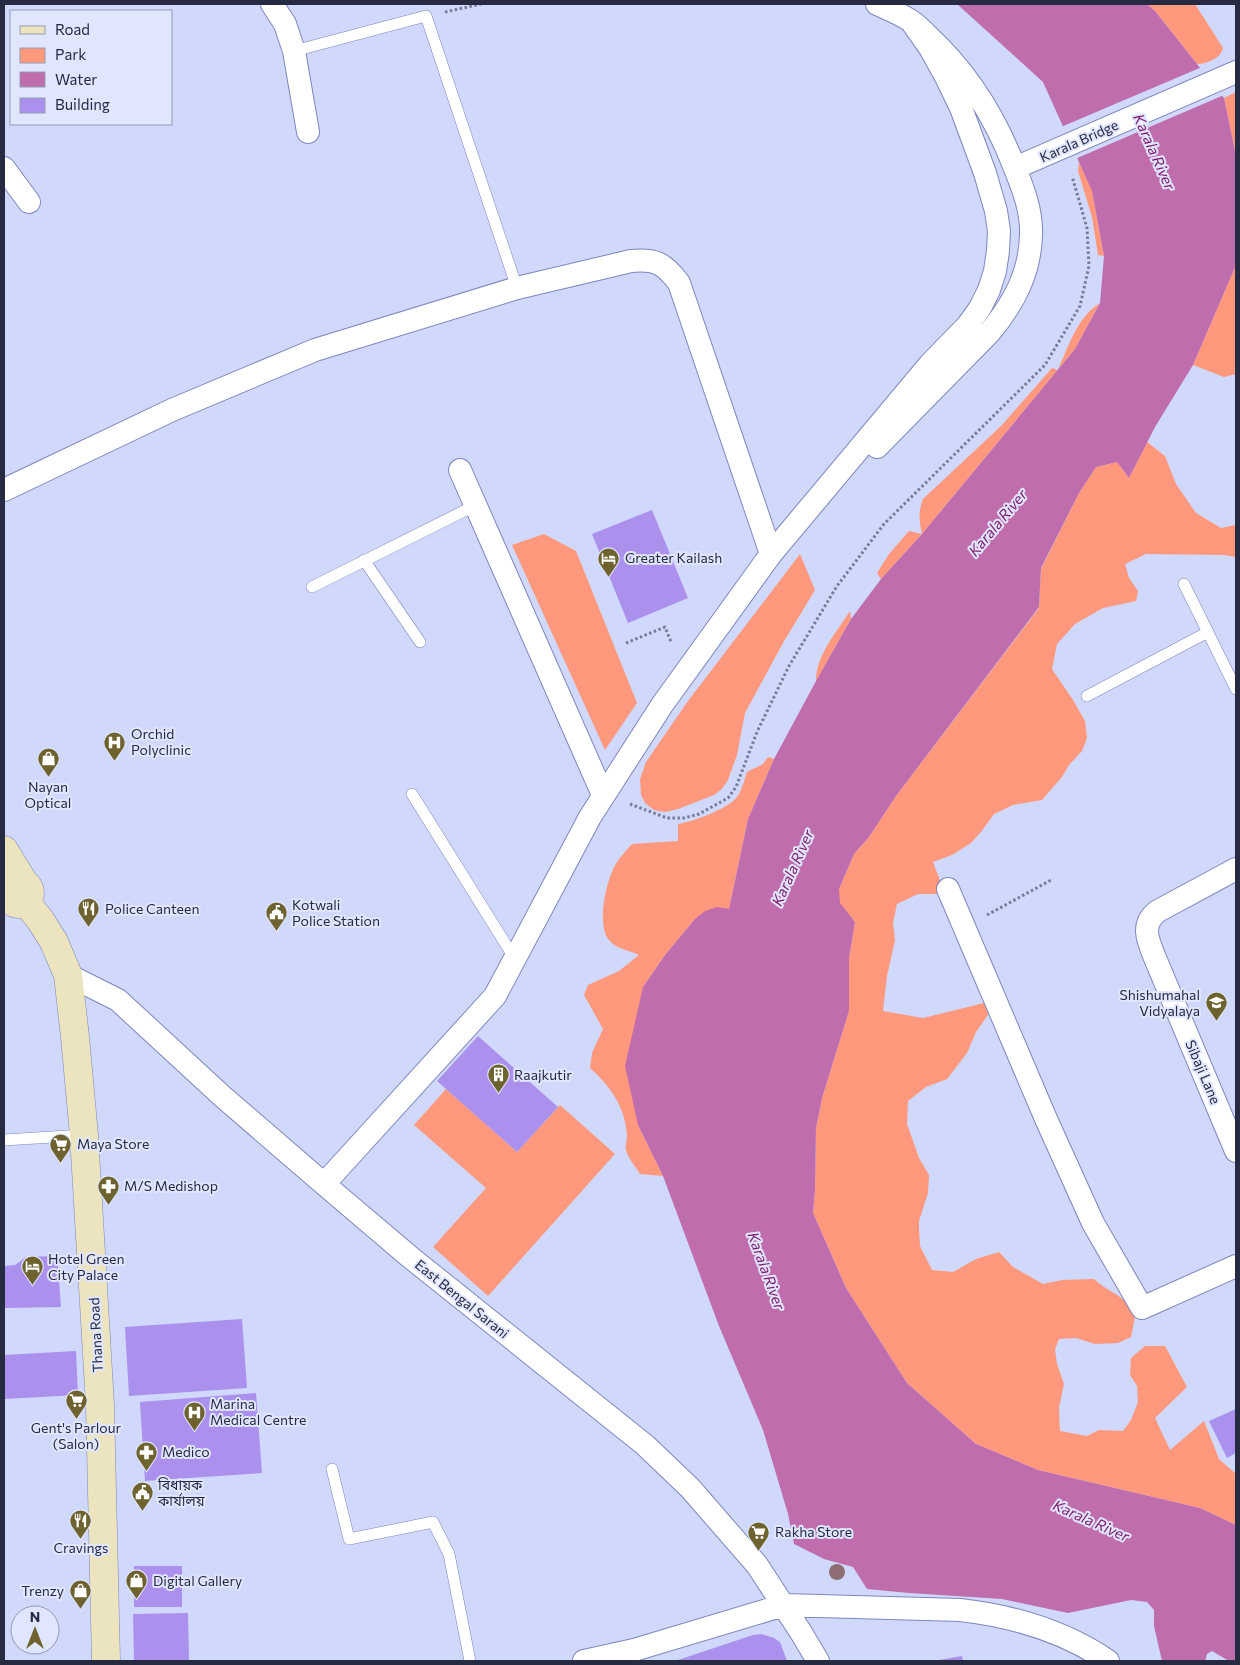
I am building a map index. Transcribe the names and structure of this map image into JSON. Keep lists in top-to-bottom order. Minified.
{"streets":{"street":["Karala Bridge","Sibaji Lane","East Bengal Sarani","Thana Road"]},"crossings":[["East Bengal Sarani","Thana Road"]],"water":["Karala River"],"places":{"hotel":["Greater Kailash","Hotel Green City Palace"],"hospital":["Orchid Polyclinic","Marina Medical Centre"],"shop":["Nayan Optical","Digital Gallery","Trenzy"],"restaurant":["Police Canteen","Cravings"],"public building":["Kotwali Police Station","বিধায়ক কার্যালয়"],"school or university":["Shishumahal Vidyalaya"],"building":["Raajkutir"],"supermarket":["Maya Store","Gent's Parlour (Salon)","Rakha Store"],"pharmacy":["M/S Medishop","Medico"]},"legend":["Road","Park","Water","Building"],"north":"top"}
